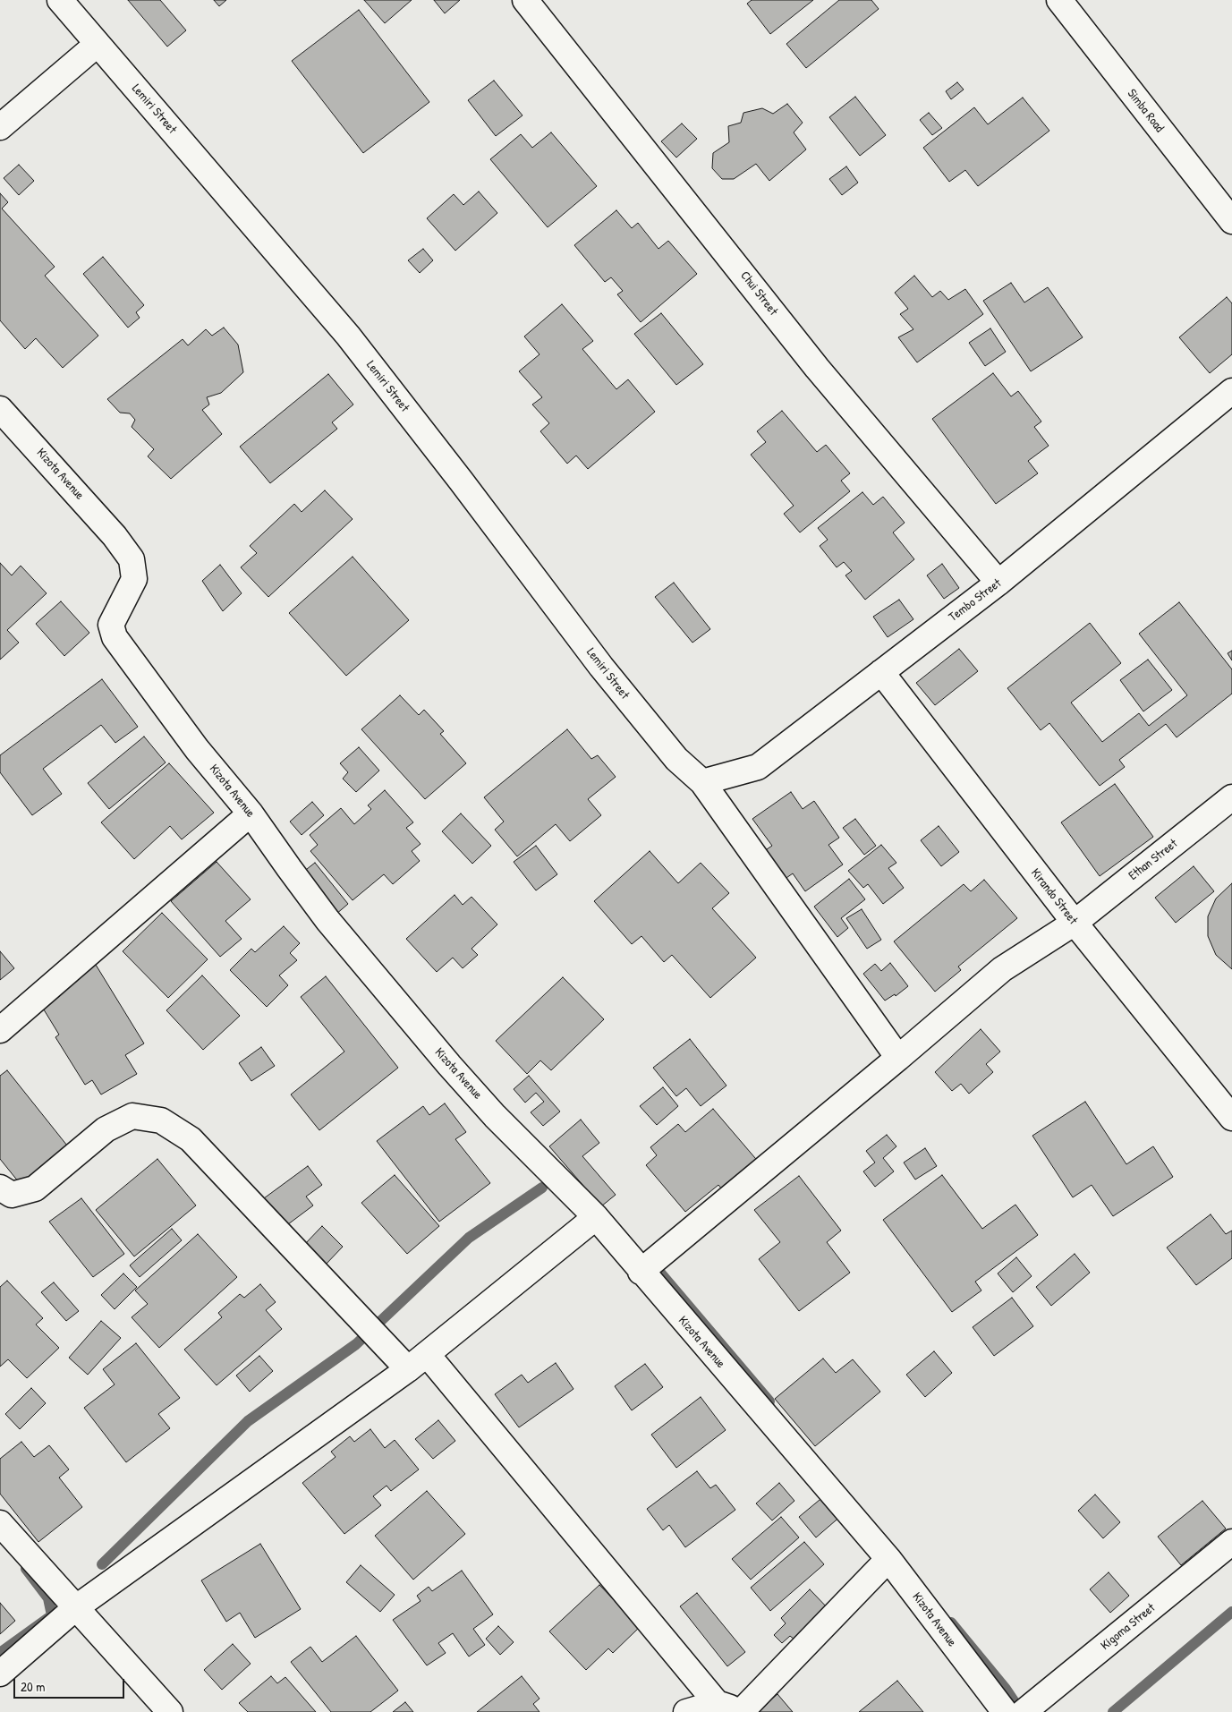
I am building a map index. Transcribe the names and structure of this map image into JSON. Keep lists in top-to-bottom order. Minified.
{"streets":{"street":["Lemiri Street","Simba Road","Chui Street","Kizota Avenue","Tembo Street","Ethan Street","Kirando Street","Kigoma Street"]},"crossings":[["Lemiri Street","Tembo Street"],["Lemiri Street","Ethan Street"],["Chui Street","Tembo Street"],["Kizota Avenue","Ethan Street"],["Tembo Street","Kirando Street"],["Ethan Street","Kirando Street"]],"scale_bar":"20 m"}
